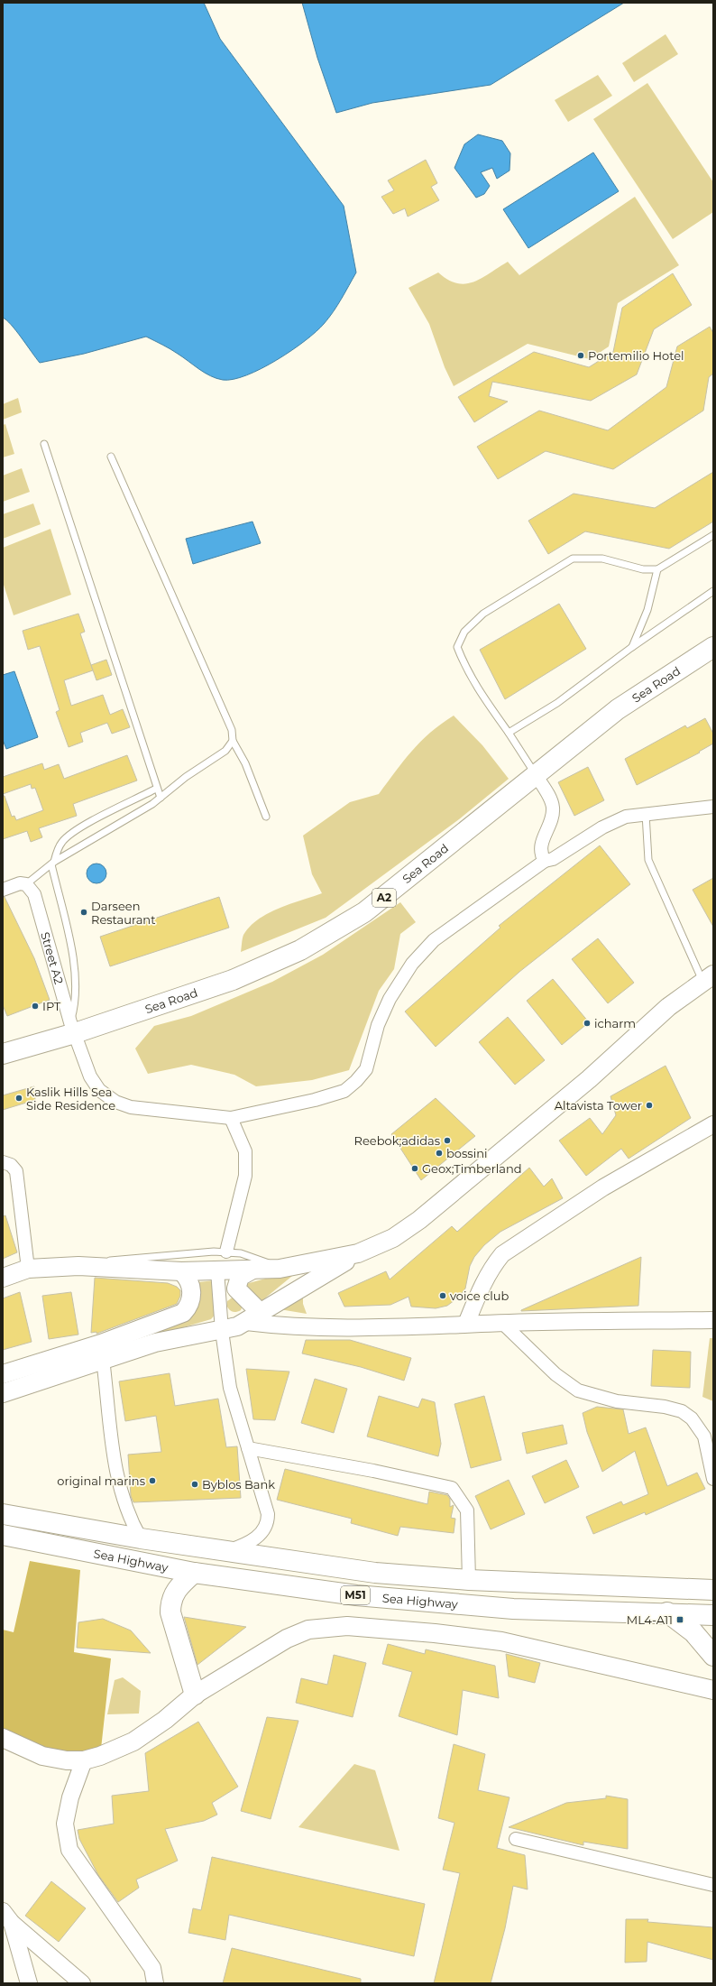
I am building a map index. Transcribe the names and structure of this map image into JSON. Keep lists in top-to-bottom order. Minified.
{"streets":{"main road":["Sea Road","A2","Sea Highway","M51"],"street":["Street A2"]},"crossings":[["Sea Road","Street A2"]],"places":{"other":["Portemilio Hotel","Darseen Restaurant","IPT","icharm","Kaslik Hills Sea Side Residence","Altavista Tower","Reebok;adidas","bossini","Geox;Timberland","voice club","original marins","Byblos Bank"],"transit":["ML4-A11"]}}
